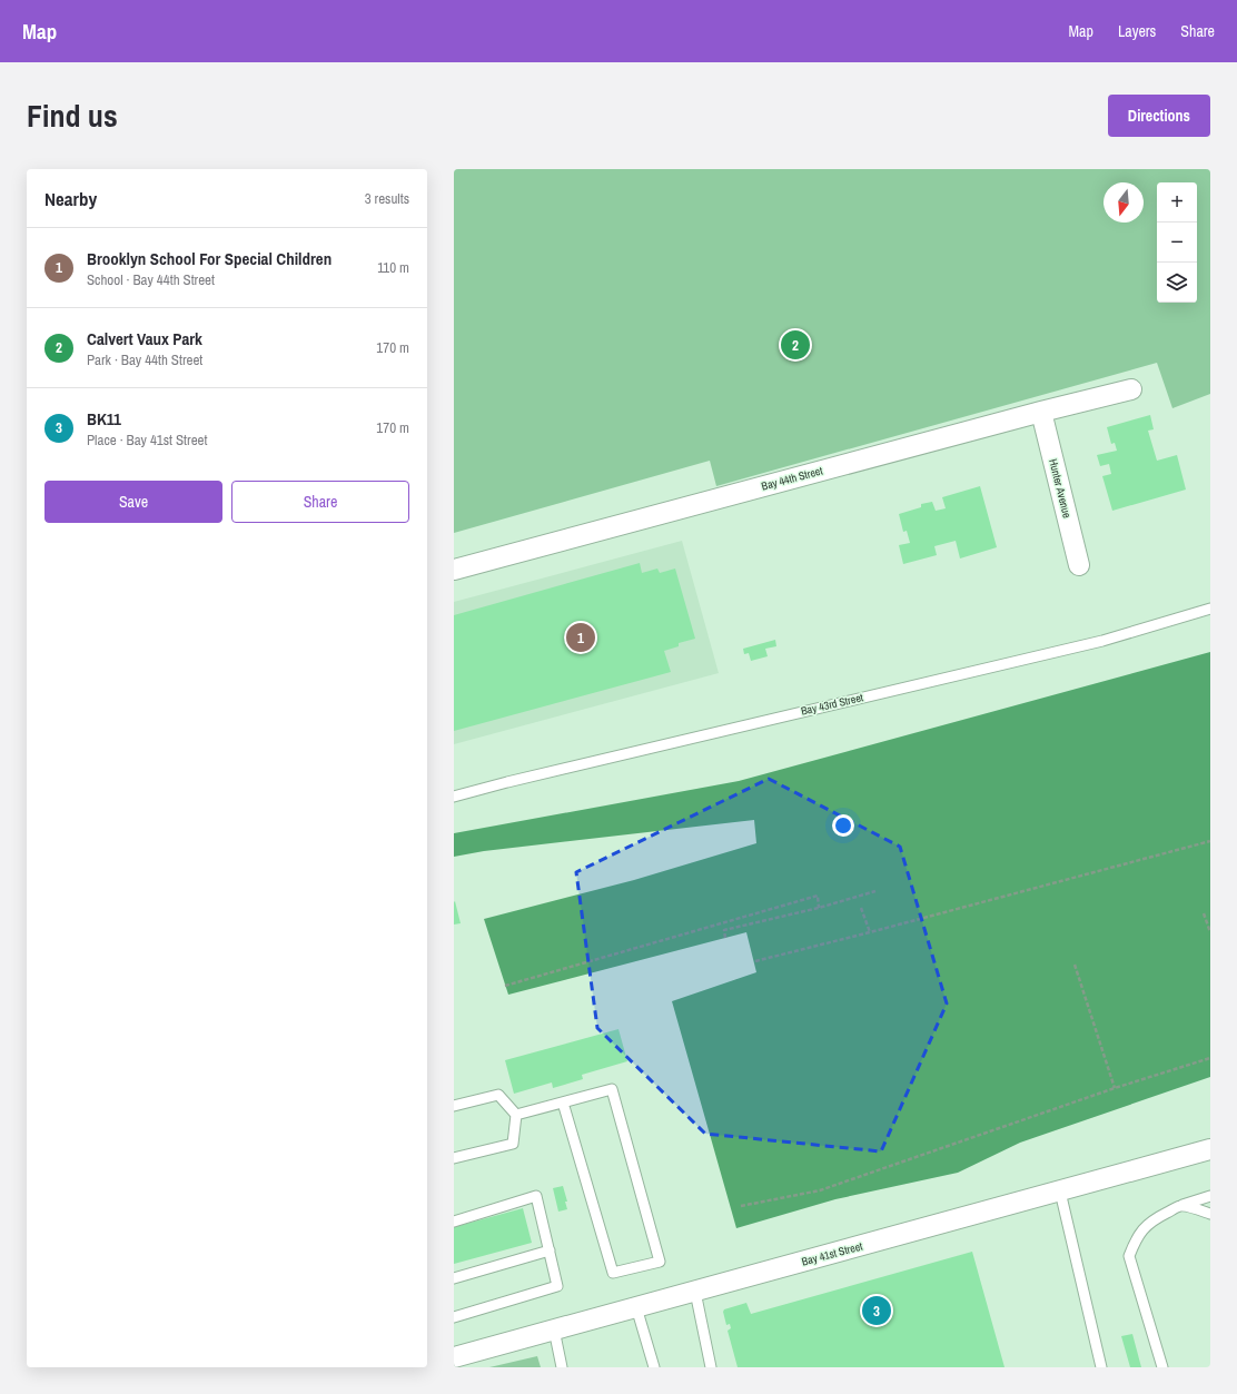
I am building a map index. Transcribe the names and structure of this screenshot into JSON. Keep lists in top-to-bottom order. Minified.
{"streets":{"street":["Bay 44th Street","Hunter Avenue","Bay 41st Street"],"lane":["Bay 43rd Street"]},"crossings":[["Bay 44th Street","Hunter Avenue"]],"north":"bottom","page":{"header":"Map","nav":["Map","Layers","Share"],"title":"Find us","buttons":["Directions",["Save","Share"]],"heading":["Nearby","3 results"],"map_buttons":["+","−"],"list":[{"mark":"1","name":"Brooklyn School For Special Children","note":"School · Bay 44th Street","value":"110 m"},{"mark":"2","name":"Calvert Vaux Park","note":"Park · Bay 44th Street","value":"170 m"},{"mark":"3","name":"BK11","note":"Place · Bay 41st Street","value":"170 m"}],"pins":["2","1","3"]}}
